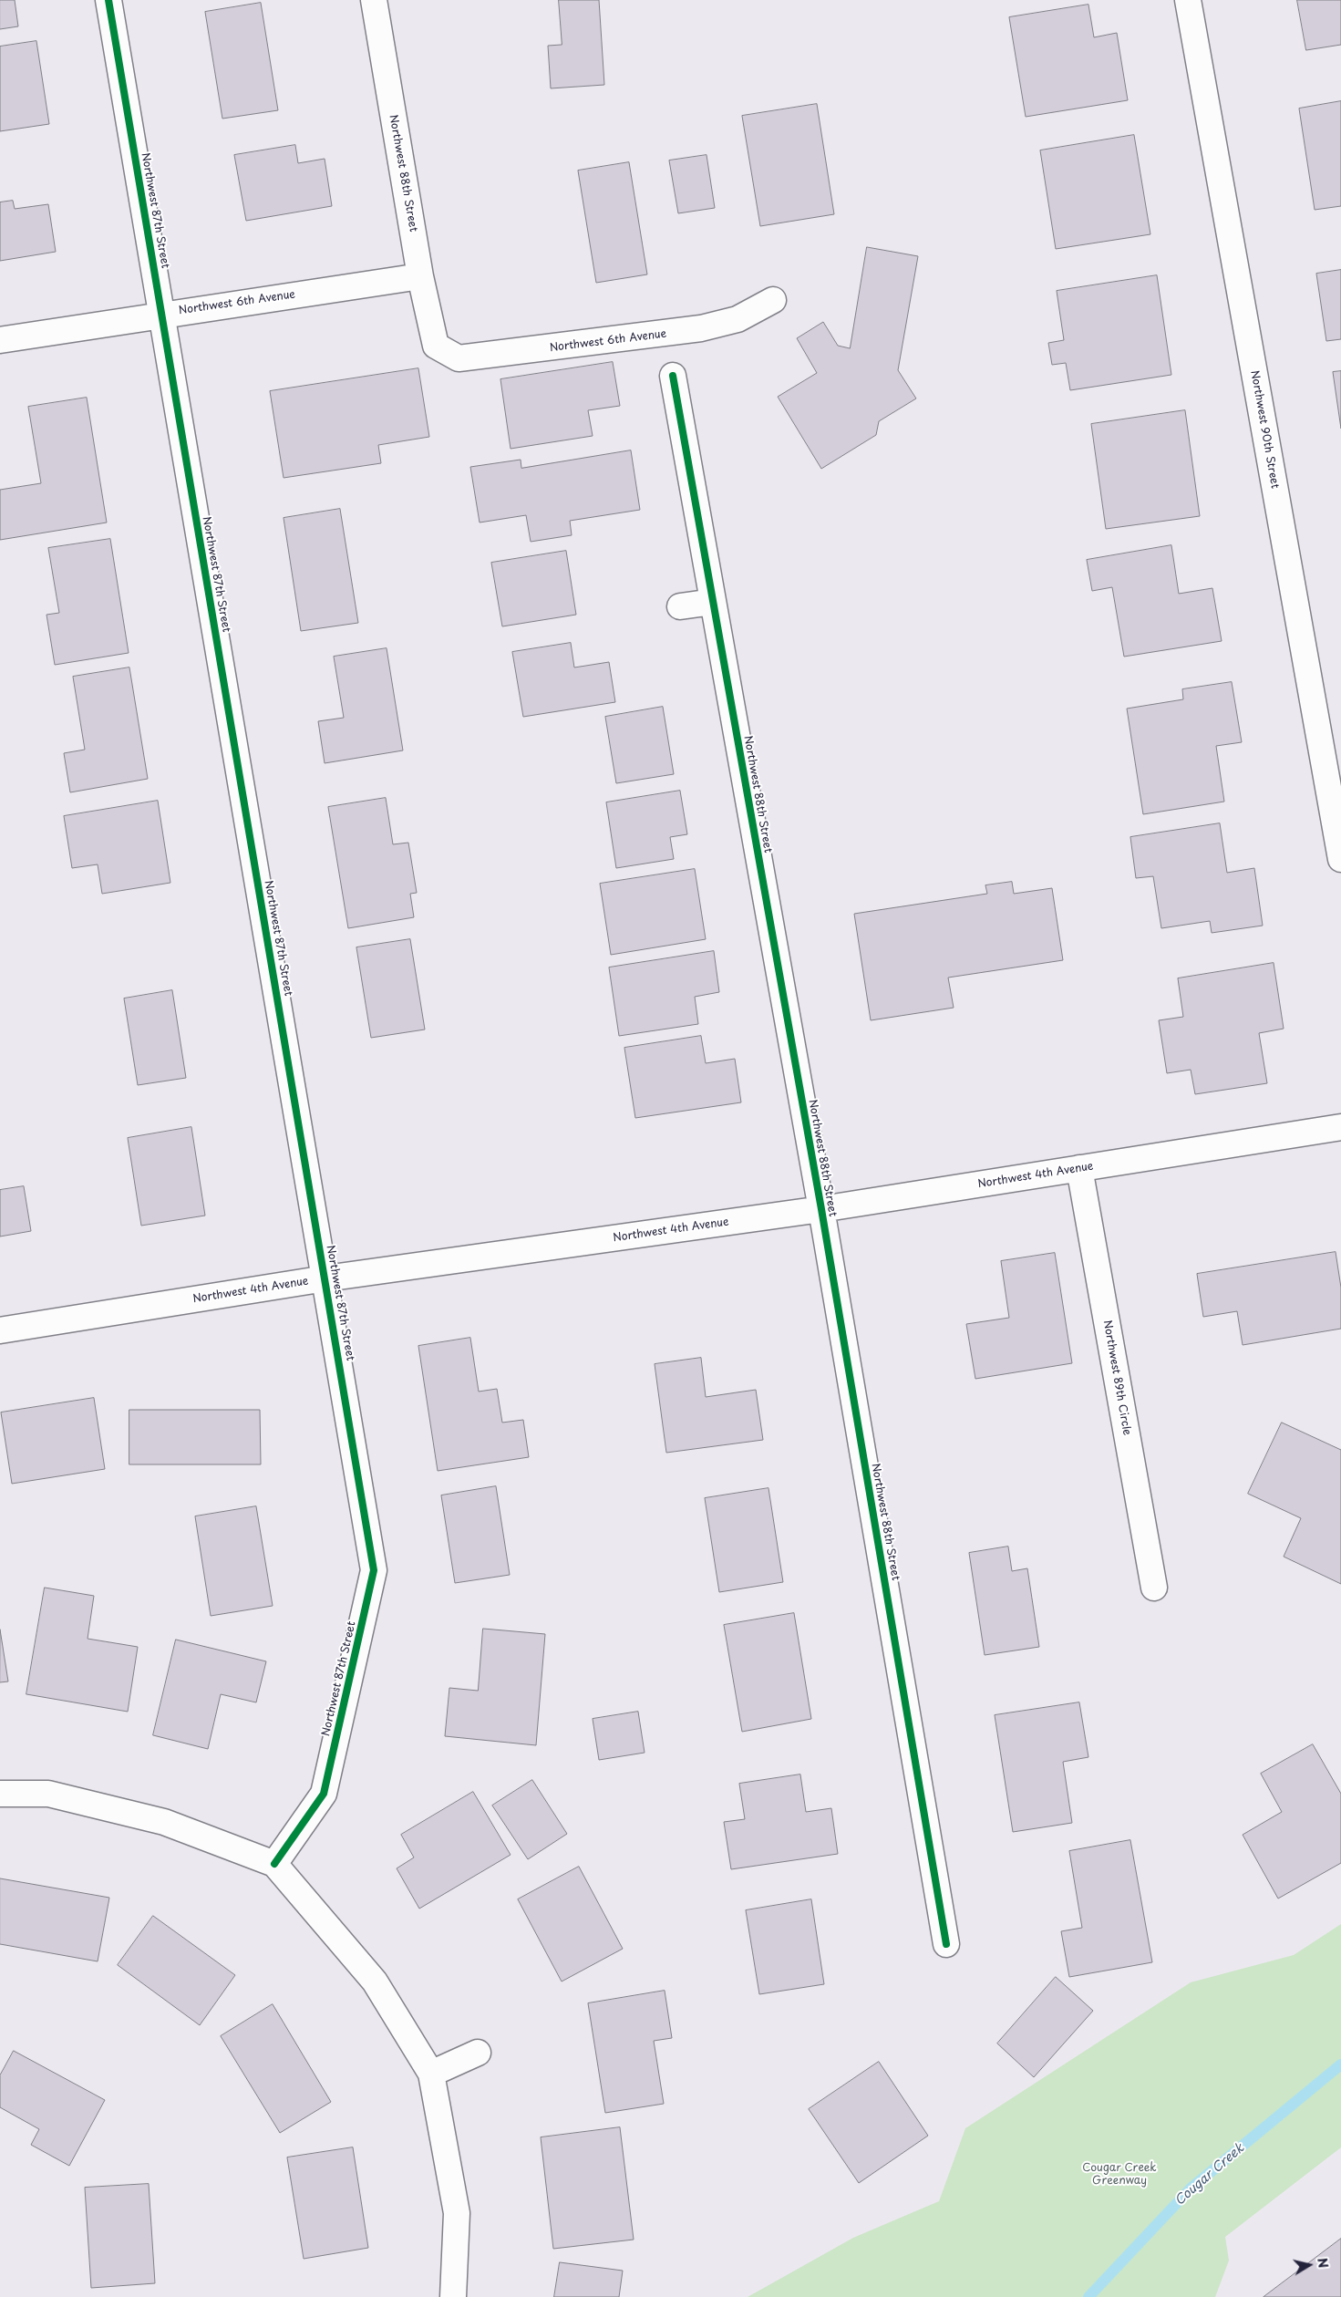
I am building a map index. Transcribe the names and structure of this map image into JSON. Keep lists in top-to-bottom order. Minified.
{"streets":{"street":["Northwest 88th Street","Northwest 87th Street","Northwest 6th Avenue","Northwest 90th Street","Northwest 4th Avenue","Northwest 89th Circle"]},"crossings":[["Northwest 88th Street","Northwest 6th Avenue"],["Northwest 88th Street","Northwest 4th Avenue"],["Northwest 87th Street","Northwest 6th Avenue"],["Northwest 87th Street","Northwest 4th Avenue"],["Northwest 4th Avenue","Northwest 89th Circle"]],"water":["Cougar Creek"],"parks":["Cougar Creek Greenway"],"north":"right"}
